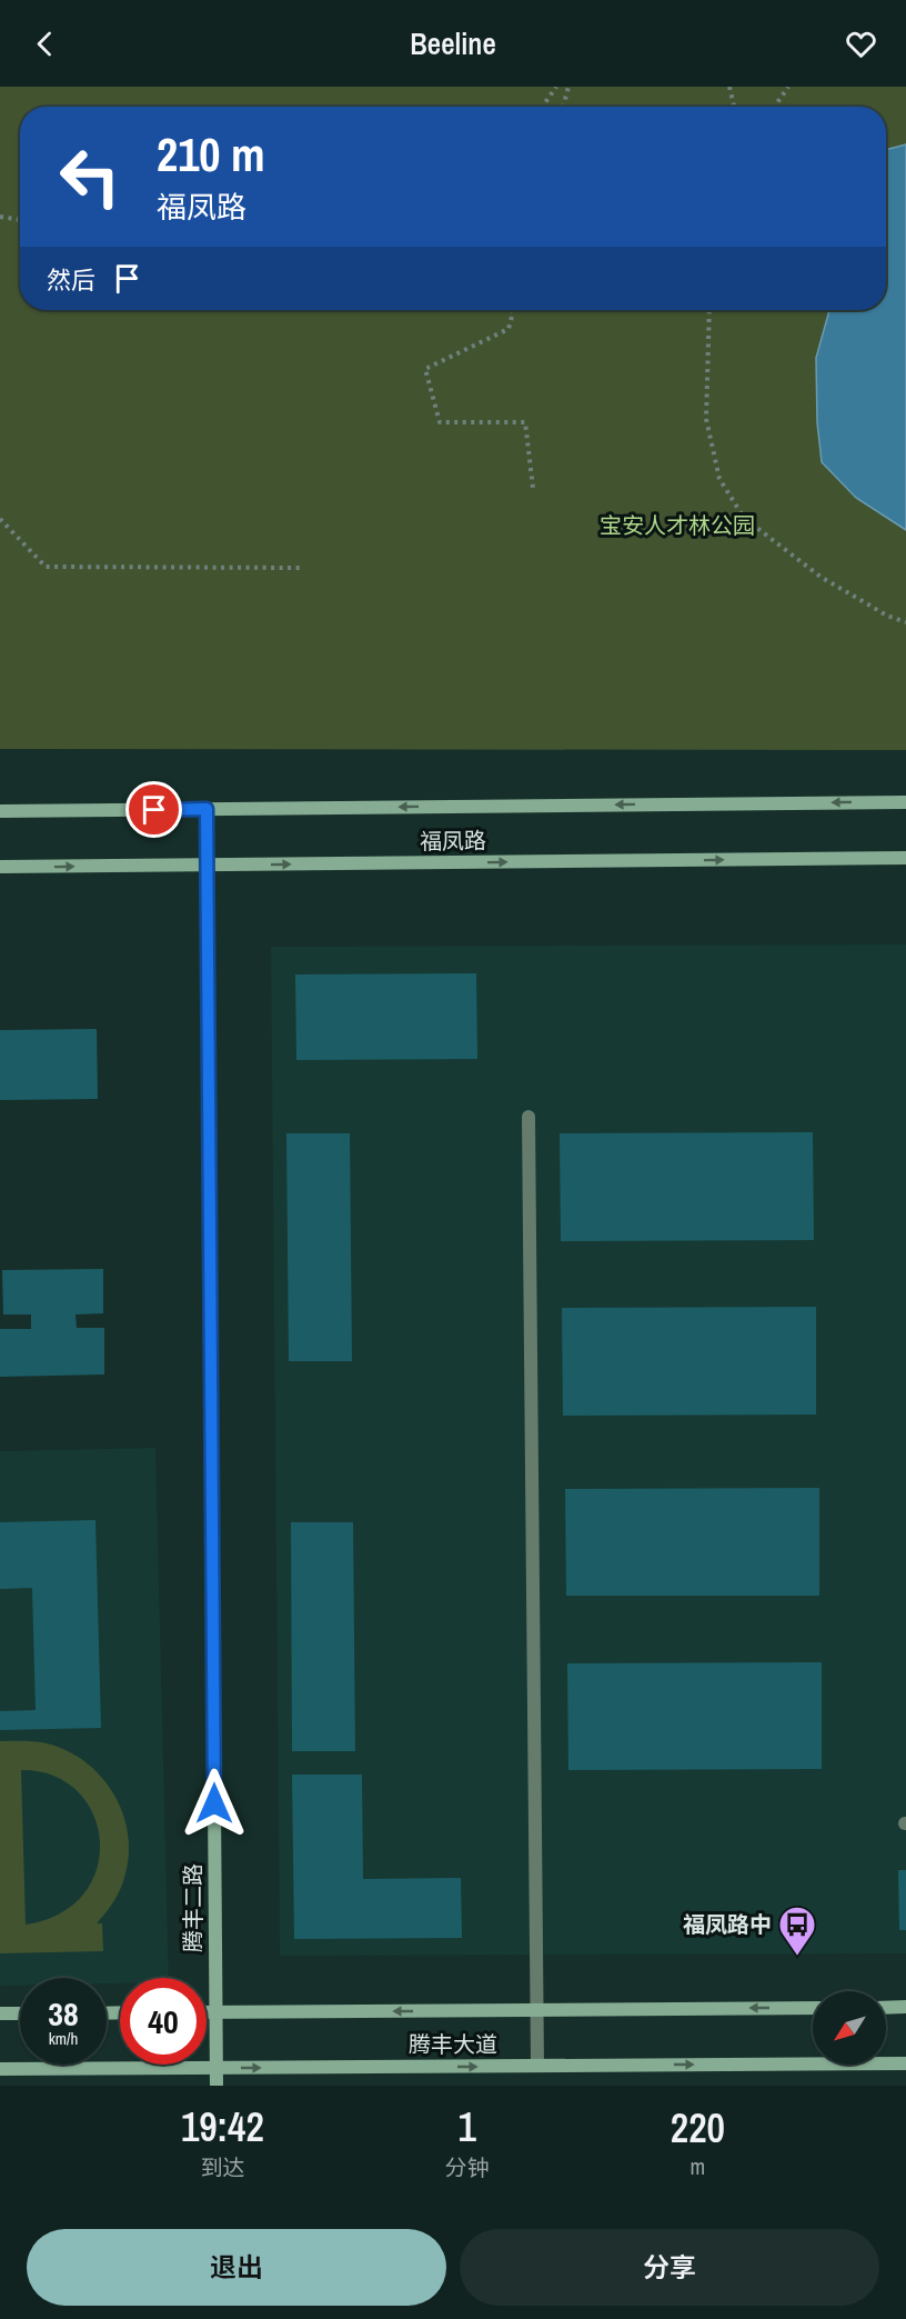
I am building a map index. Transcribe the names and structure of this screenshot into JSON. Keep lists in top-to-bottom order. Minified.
{"streets":{"street":["福凤路","腾丰二路","腾丰大道"]},"crossings":[["福凤路","腾丰二路"],["腾丰二路","腾丰大道"]],"parks":["宝安人才林公园"],"places":{"bus stop":["福凤路中"]},"north":"bottom left","page":{"header":"Beeline","turn":["210 m","福凤路"],"then":"然后","speed":"38 km/h","limit":"40","eta":["19:42","到达","1","分钟","220","m"],"buttons":["退出","分享"]}}
